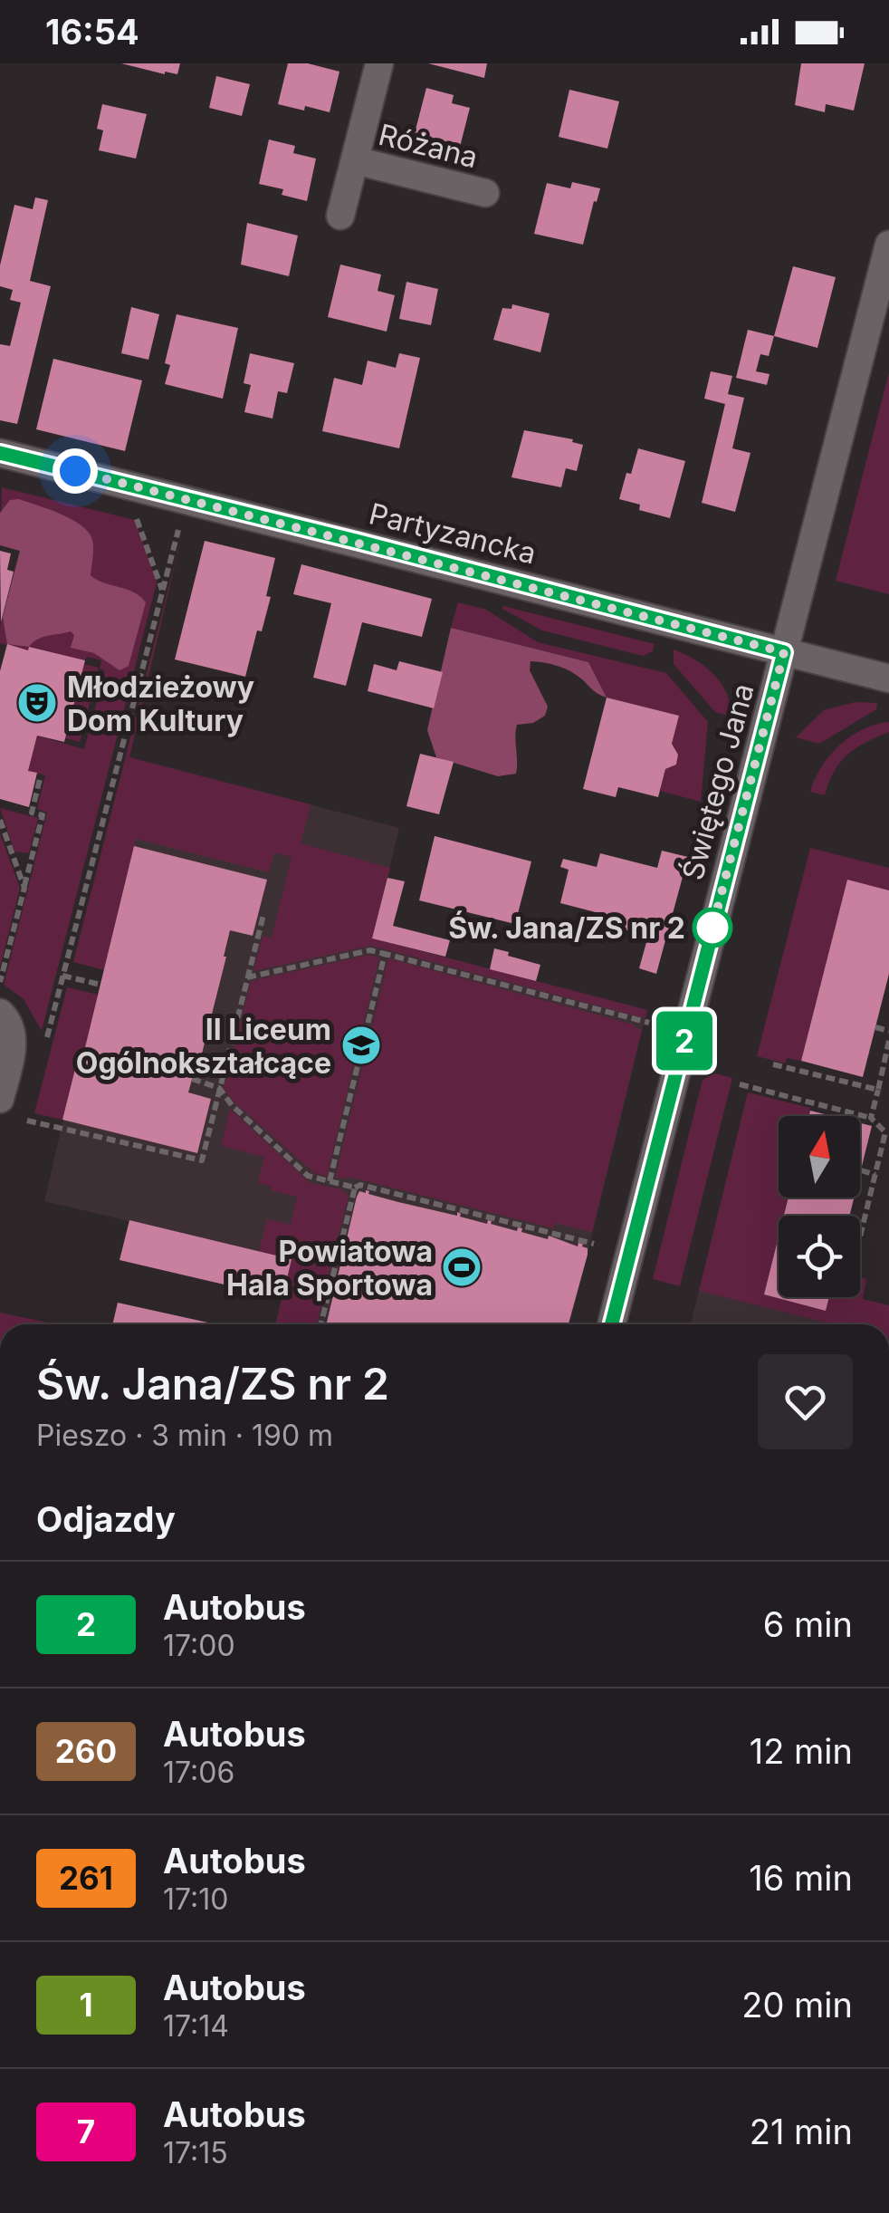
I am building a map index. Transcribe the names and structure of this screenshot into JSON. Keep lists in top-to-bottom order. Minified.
{"streets":{"main road":["Różana","Partyzancka","Świętego Jana"]},"crossings":[["Partyzancka","Świętego Jana"]],"places":{"theatre":["Młodzieżowy Dom Kultury"],"other":["Św. Jana/ZS nr 2"],"school or university":["II Liceum Ogólnokształcące"],"sports":["Powiatowa Hala Sportowa"]},"lines":["bus line 2"],"north":"top","page":{"status":"16:54","on_map":"2","heading":[["Św. Jana/ZS nr 2","Pieszo · 3 min · 190 m"],"Odjazdy"],"list":[{"mark":"2","name":"Autobus","note":"17:00","value":"6 min"},{"mark":"260","name":"Autobus","note":"17:06","value":"12 min"},{"mark":"261","name":"Autobus","note":"17:10","value":"16 min"},{"mark":"1","name":"Autobus","note":"17:14","value":"20 min"},{"mark":"7","name":"Autobus","note":"17:15","value":"21 min"}]}}
